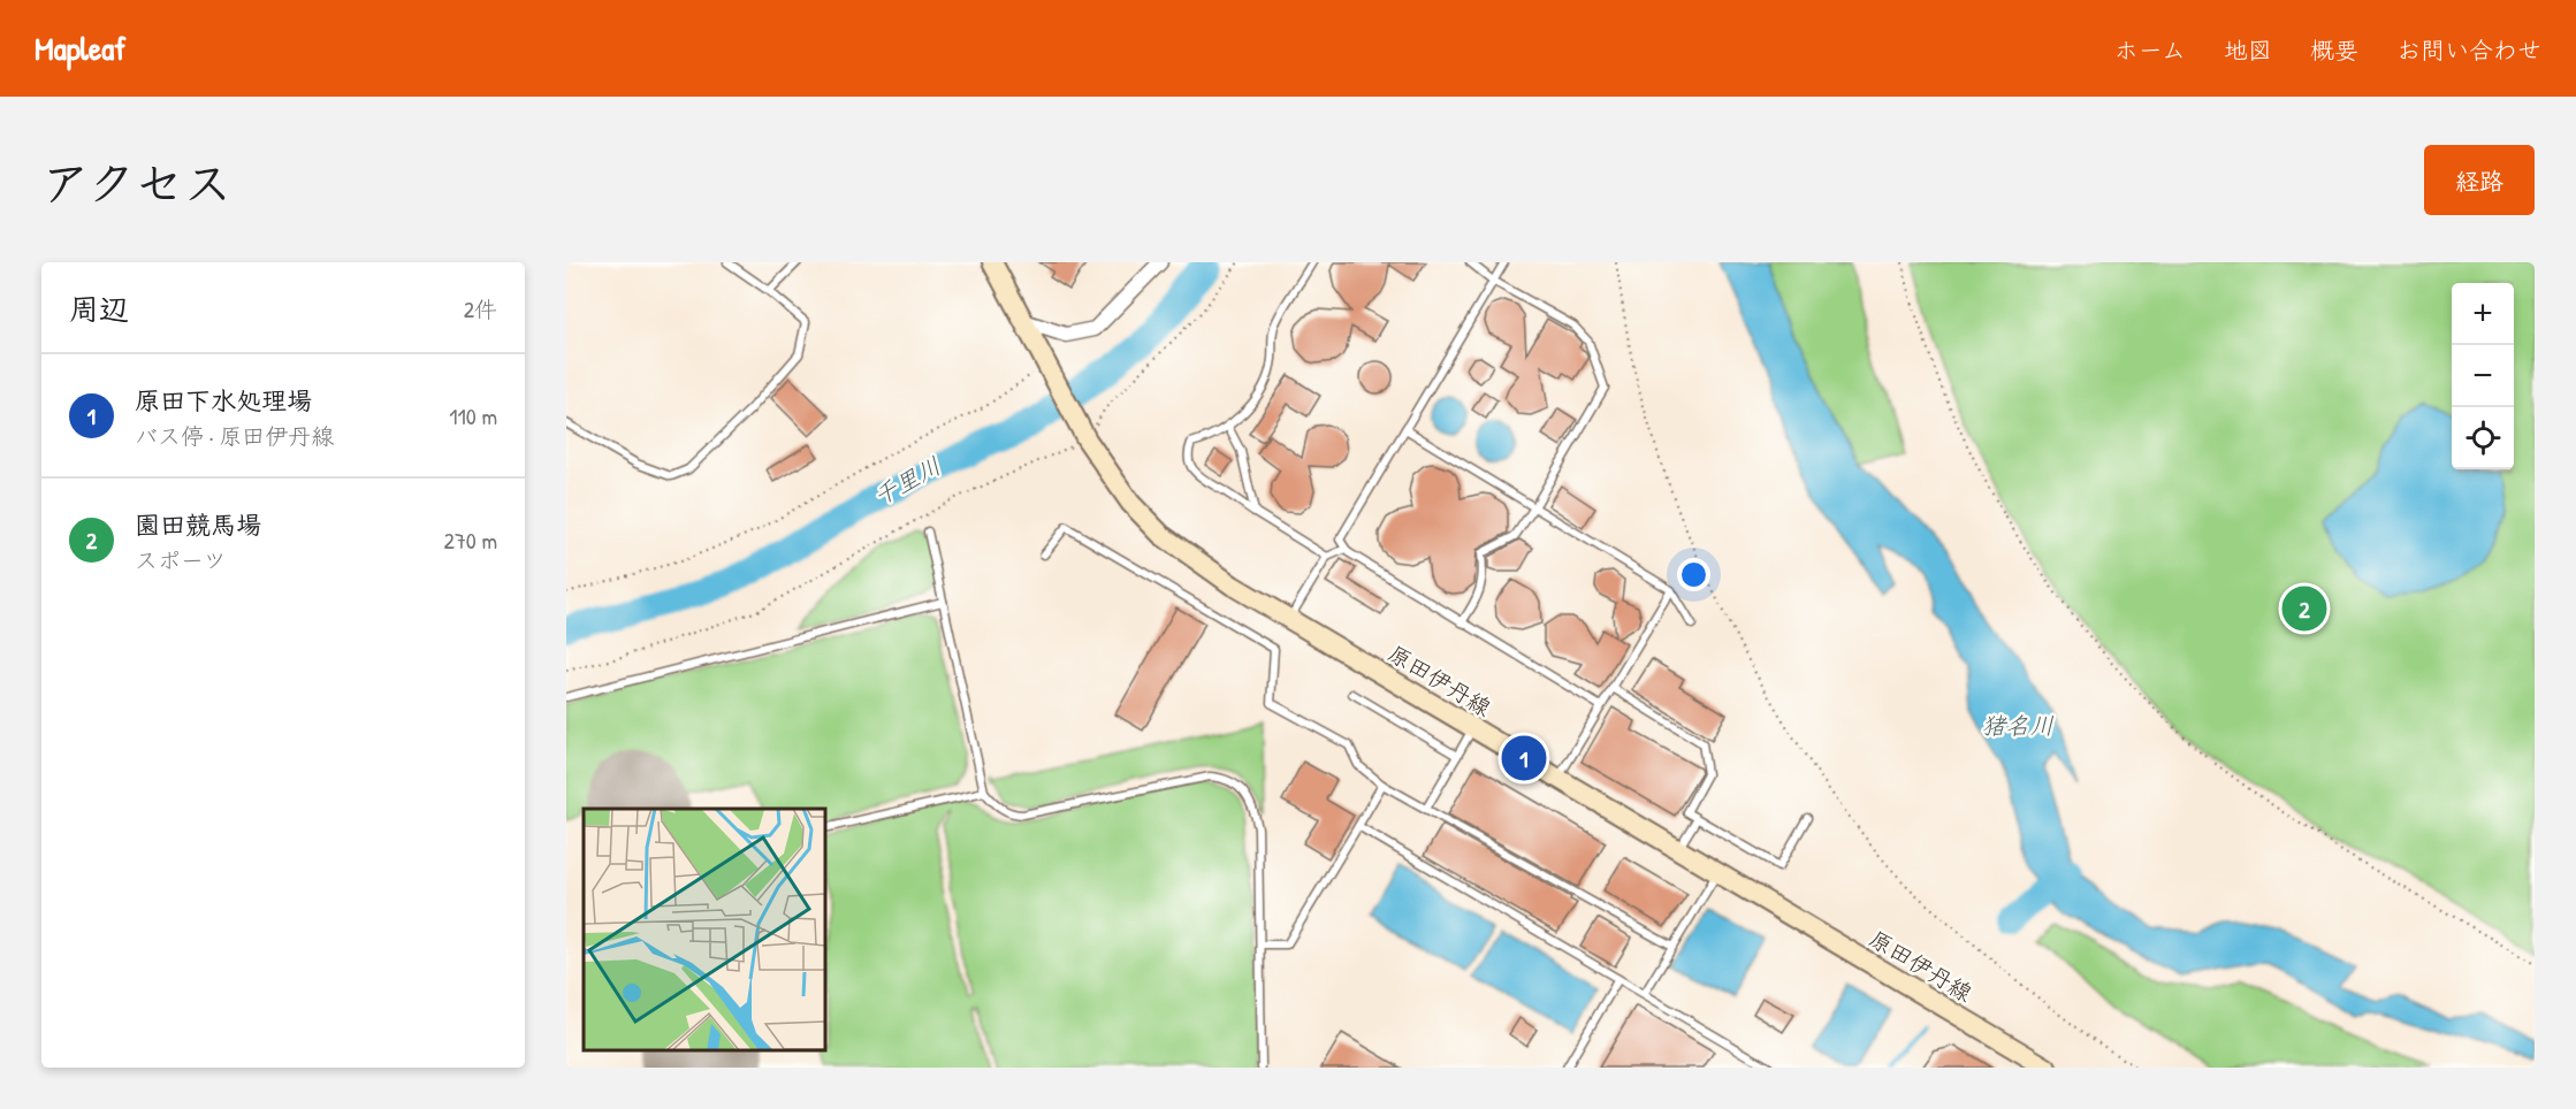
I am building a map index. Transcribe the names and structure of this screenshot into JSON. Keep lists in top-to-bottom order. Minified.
{"streets":{"street":["原田伊丹線"]},"water":["千里川","猪名川"],"page":{"header":"Mapleaf","nav":["ホーム","地図","概要","お問い合わせ"],"title":"アクセス","buttons":"経路","heading":["周辺","2件"],"map_buttons":["+","−"],"list":[{"mark":"1","name":"原田下水処理場","note":"バス停 · 原田伊丹線","value":"110 m"},{"mark":"2","name":"園田競馬場","note":"スポーツ","value":"270 m"}],"pins":["2","1"]}}
